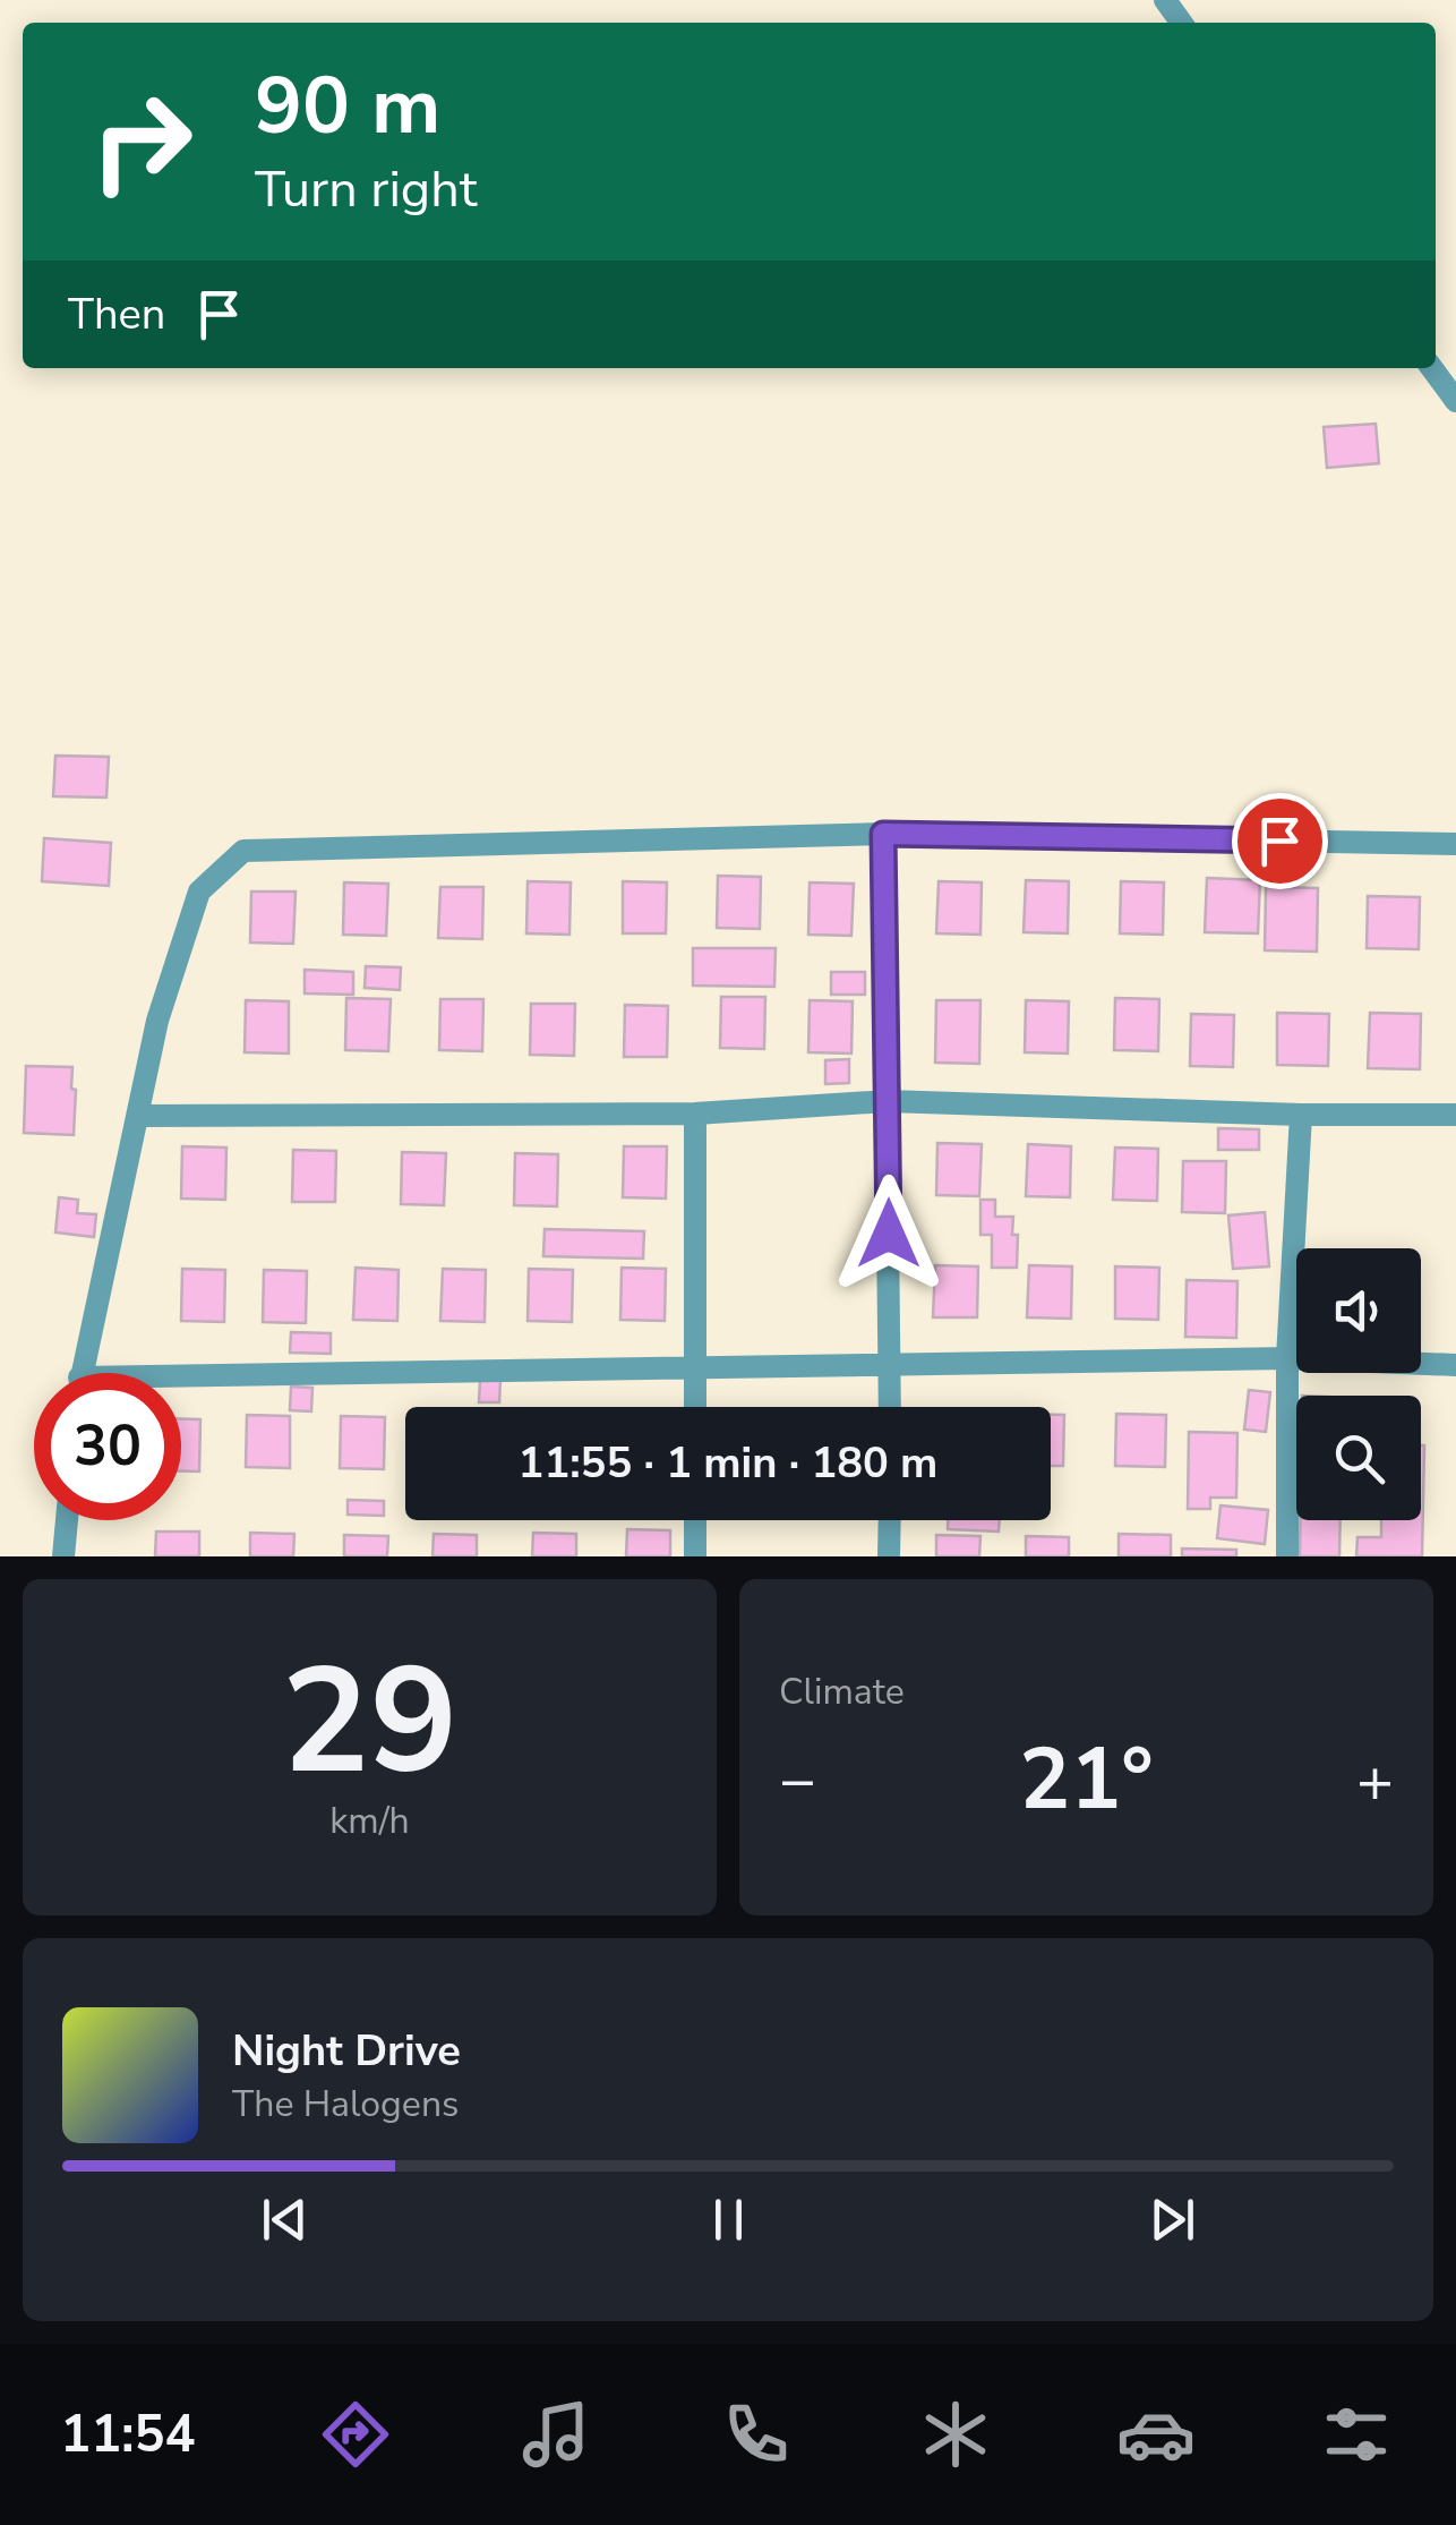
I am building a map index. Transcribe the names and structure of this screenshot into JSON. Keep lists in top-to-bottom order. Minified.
{"page":{"turn":["90 m","Turn right"],"then":"Then","limit":"30","trip":"11:55 · 1 min · 180 m","tile":[["29","km/h"],"Climate"],"heat":["−","21°","+"],"song":["Night Drive","The Halogens"],"tabs":"11:54"}}
